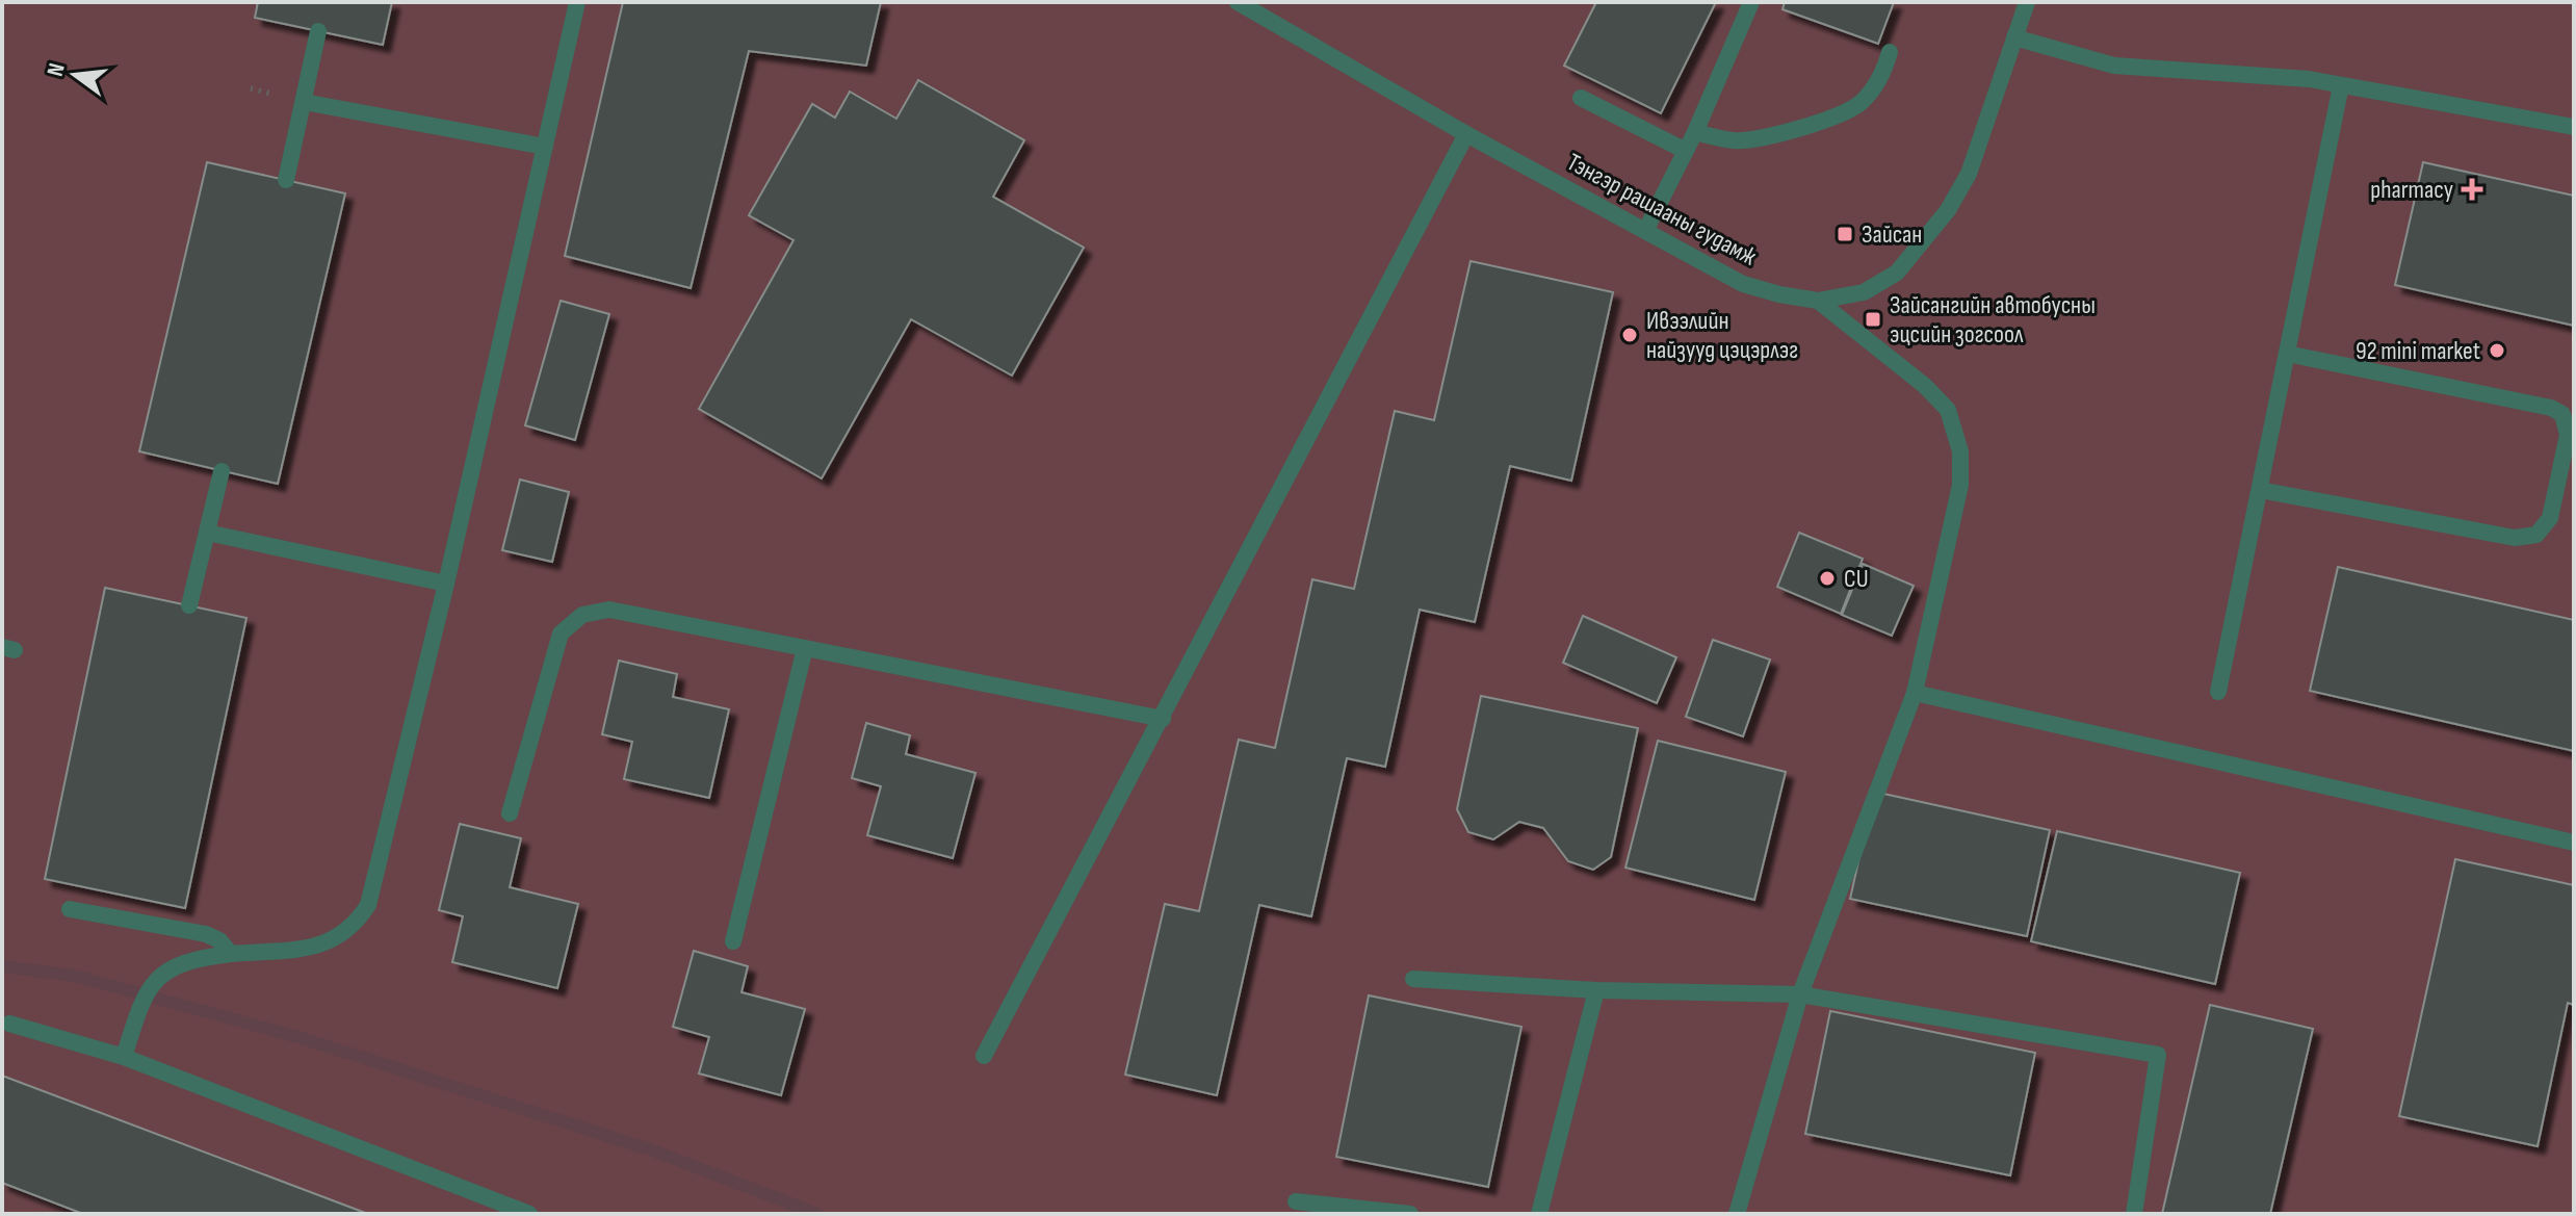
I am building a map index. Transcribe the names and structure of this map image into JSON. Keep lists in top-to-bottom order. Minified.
{"streets":{"street":["Тэнгэр рашааны гудамж"]},"places":{"health":["pharmacy"],"transit":["Зайсан","Зайсангийн автобусны эцсийн зогсоол"],"other":["Ивээлийн найзууд цэцэрлэг","92 mini market","CU"]},"north":"left"}
